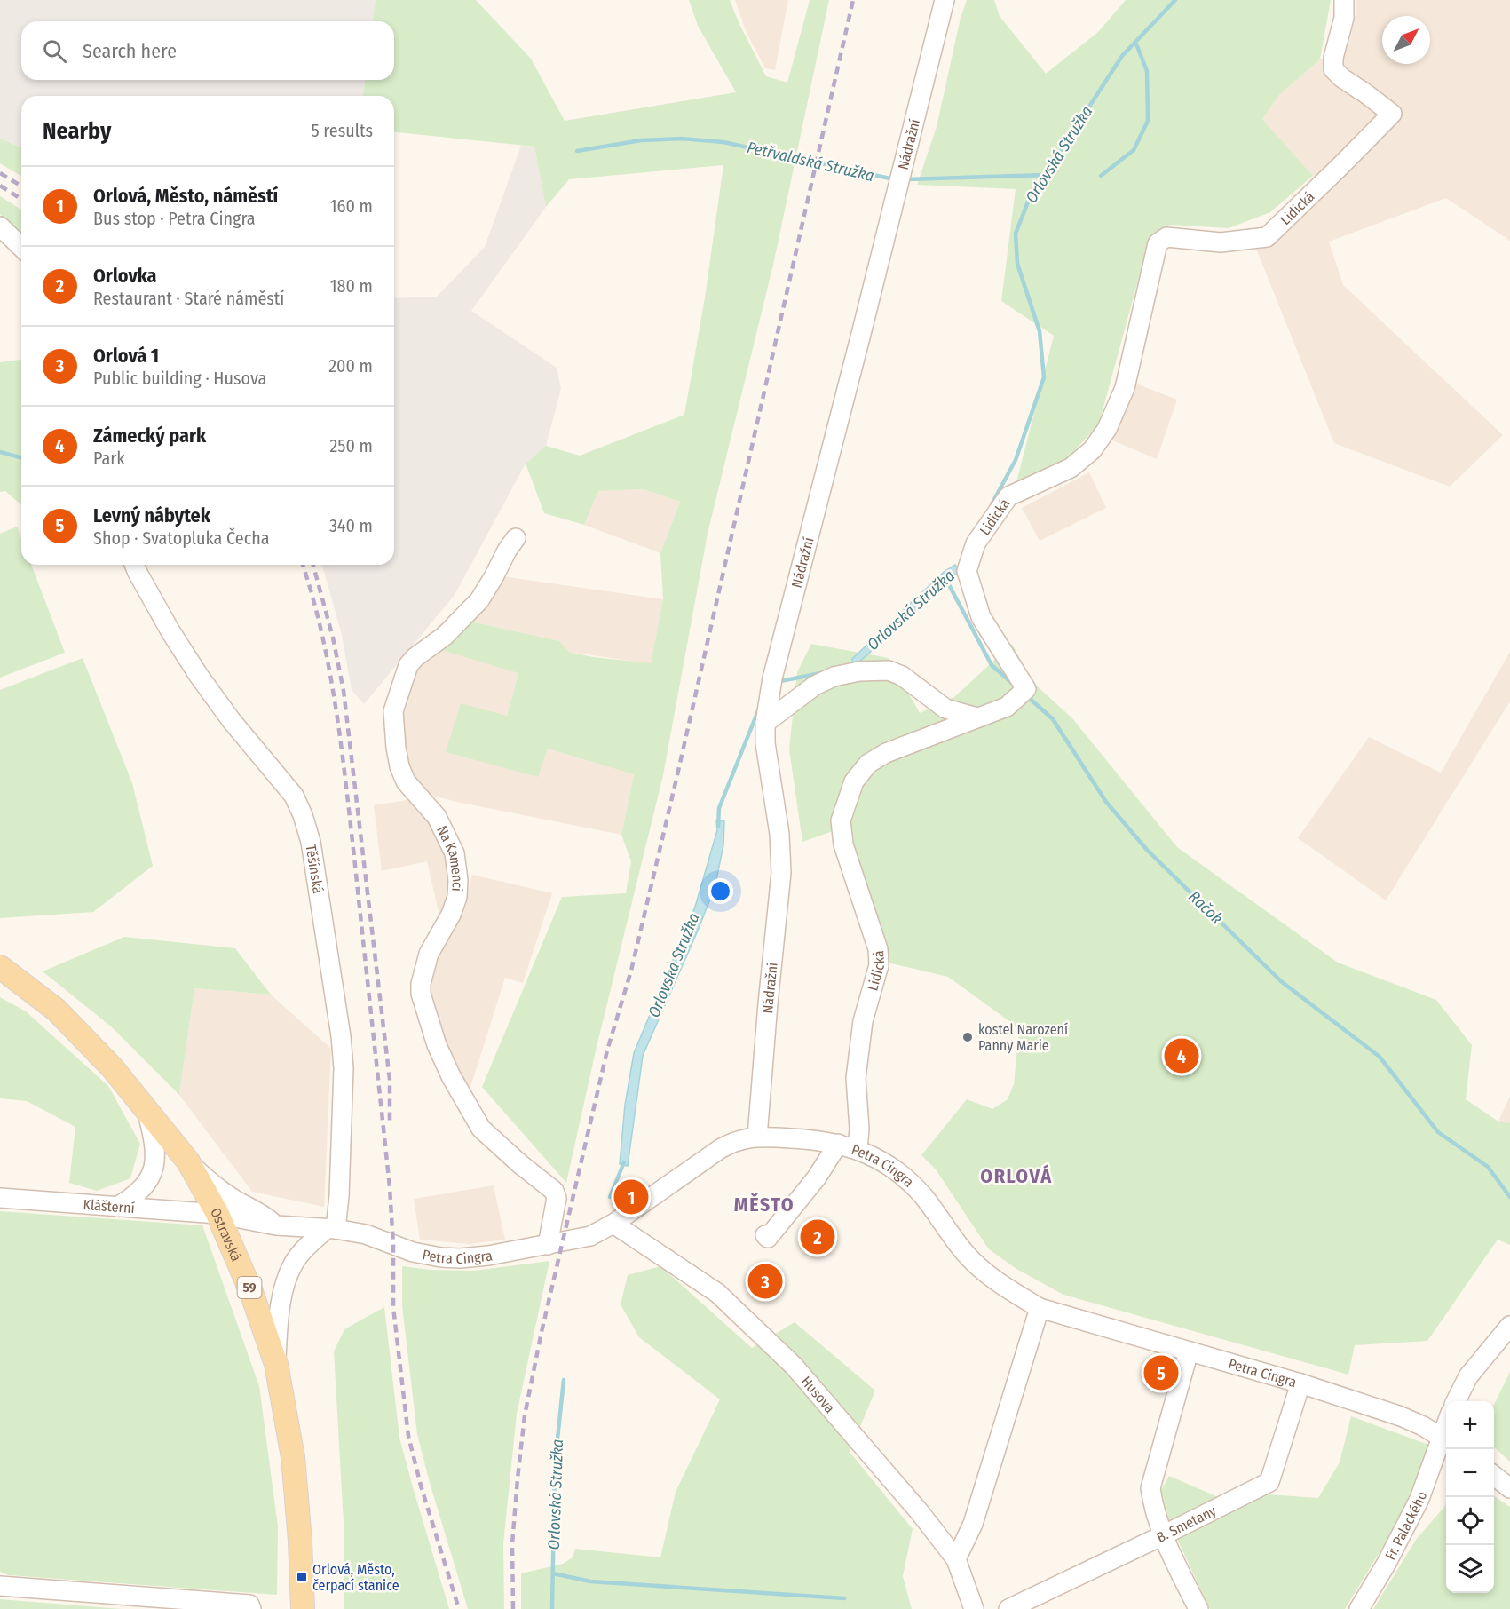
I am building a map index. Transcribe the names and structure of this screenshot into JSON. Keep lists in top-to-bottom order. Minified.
{"streets":{"main road":["Ostravská","59"],"street":["Nádražní","Lidická","Na Kamenci","Těšínská","Petra Cingra","Klášterní","Husova","B. Smetany","Fr. Palackého"]},"crossings":[["Nádražní","Petra Cingra"],["Lidická","Petra Cingra"],["Na Kamenci","Petra Cingra"],["Těšínská","Petra Cingra"],["Petra Cingra","Klášterní"],["Petra Cingra","Ostravská"],["Petra Cingra","Husova"],["Petra Cingra","B. Smetany"],["Petra Cingra","Fr. Palackého"],["Klášterní","Ostravská"]],"districts":["ORLOVÁ","MĚSTO"],"water":["Orlovská Stružka","Petřvaldská Stružka","Račok"],"places":{"other":["kostel Narození Panny Marie"],"transit":["Orlová, Město, čerpací stanice"]},"north":"top right","page":{"search":"Search here","heading":["Nearby","5 results"],"list":[{"mark":"1","name":"Orlová, Město, náměstí","note":"Bus stop · Petra Cingra","value":"160 m"},{"mark":"2","name":"Orlovka","note":"Restaurant · Staré náměstí","value":"180 m"},{"mark":"3","name":"Orlová 1","note":"Public building · Husova","value":"200 m"},{"mark":"4","name":"Zámecký park","note":"Park","value":"250 m"},{"mark":"5","name":"Levný nábytek","note":"Shop · Svatopluka Čecha","value":"340 m"}],"pins":["4","1","2","3","5"],"map_buttons":["+","−"]}}
